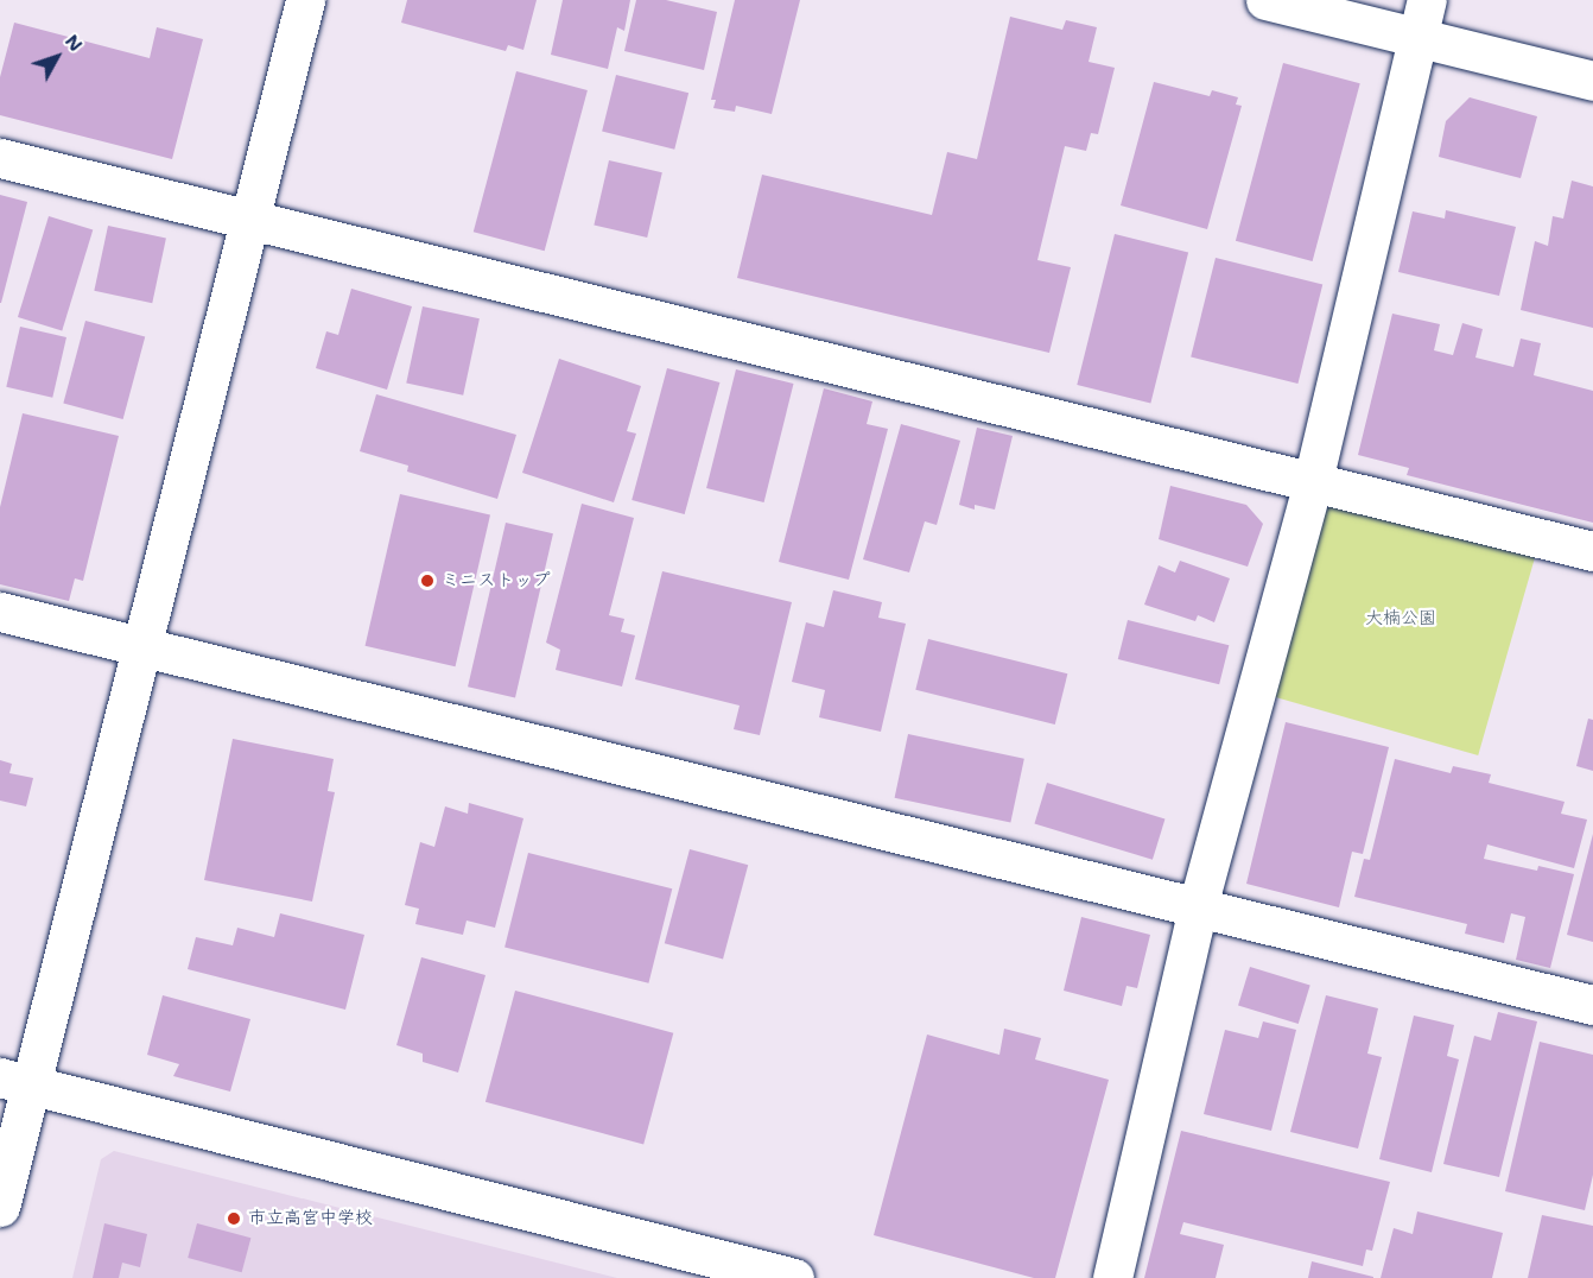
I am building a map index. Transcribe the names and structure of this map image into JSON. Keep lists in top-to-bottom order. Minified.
{"parks":["大楠公園"],"places":["ミニストップ","市立高宮中学校"],"north":"top right"}
